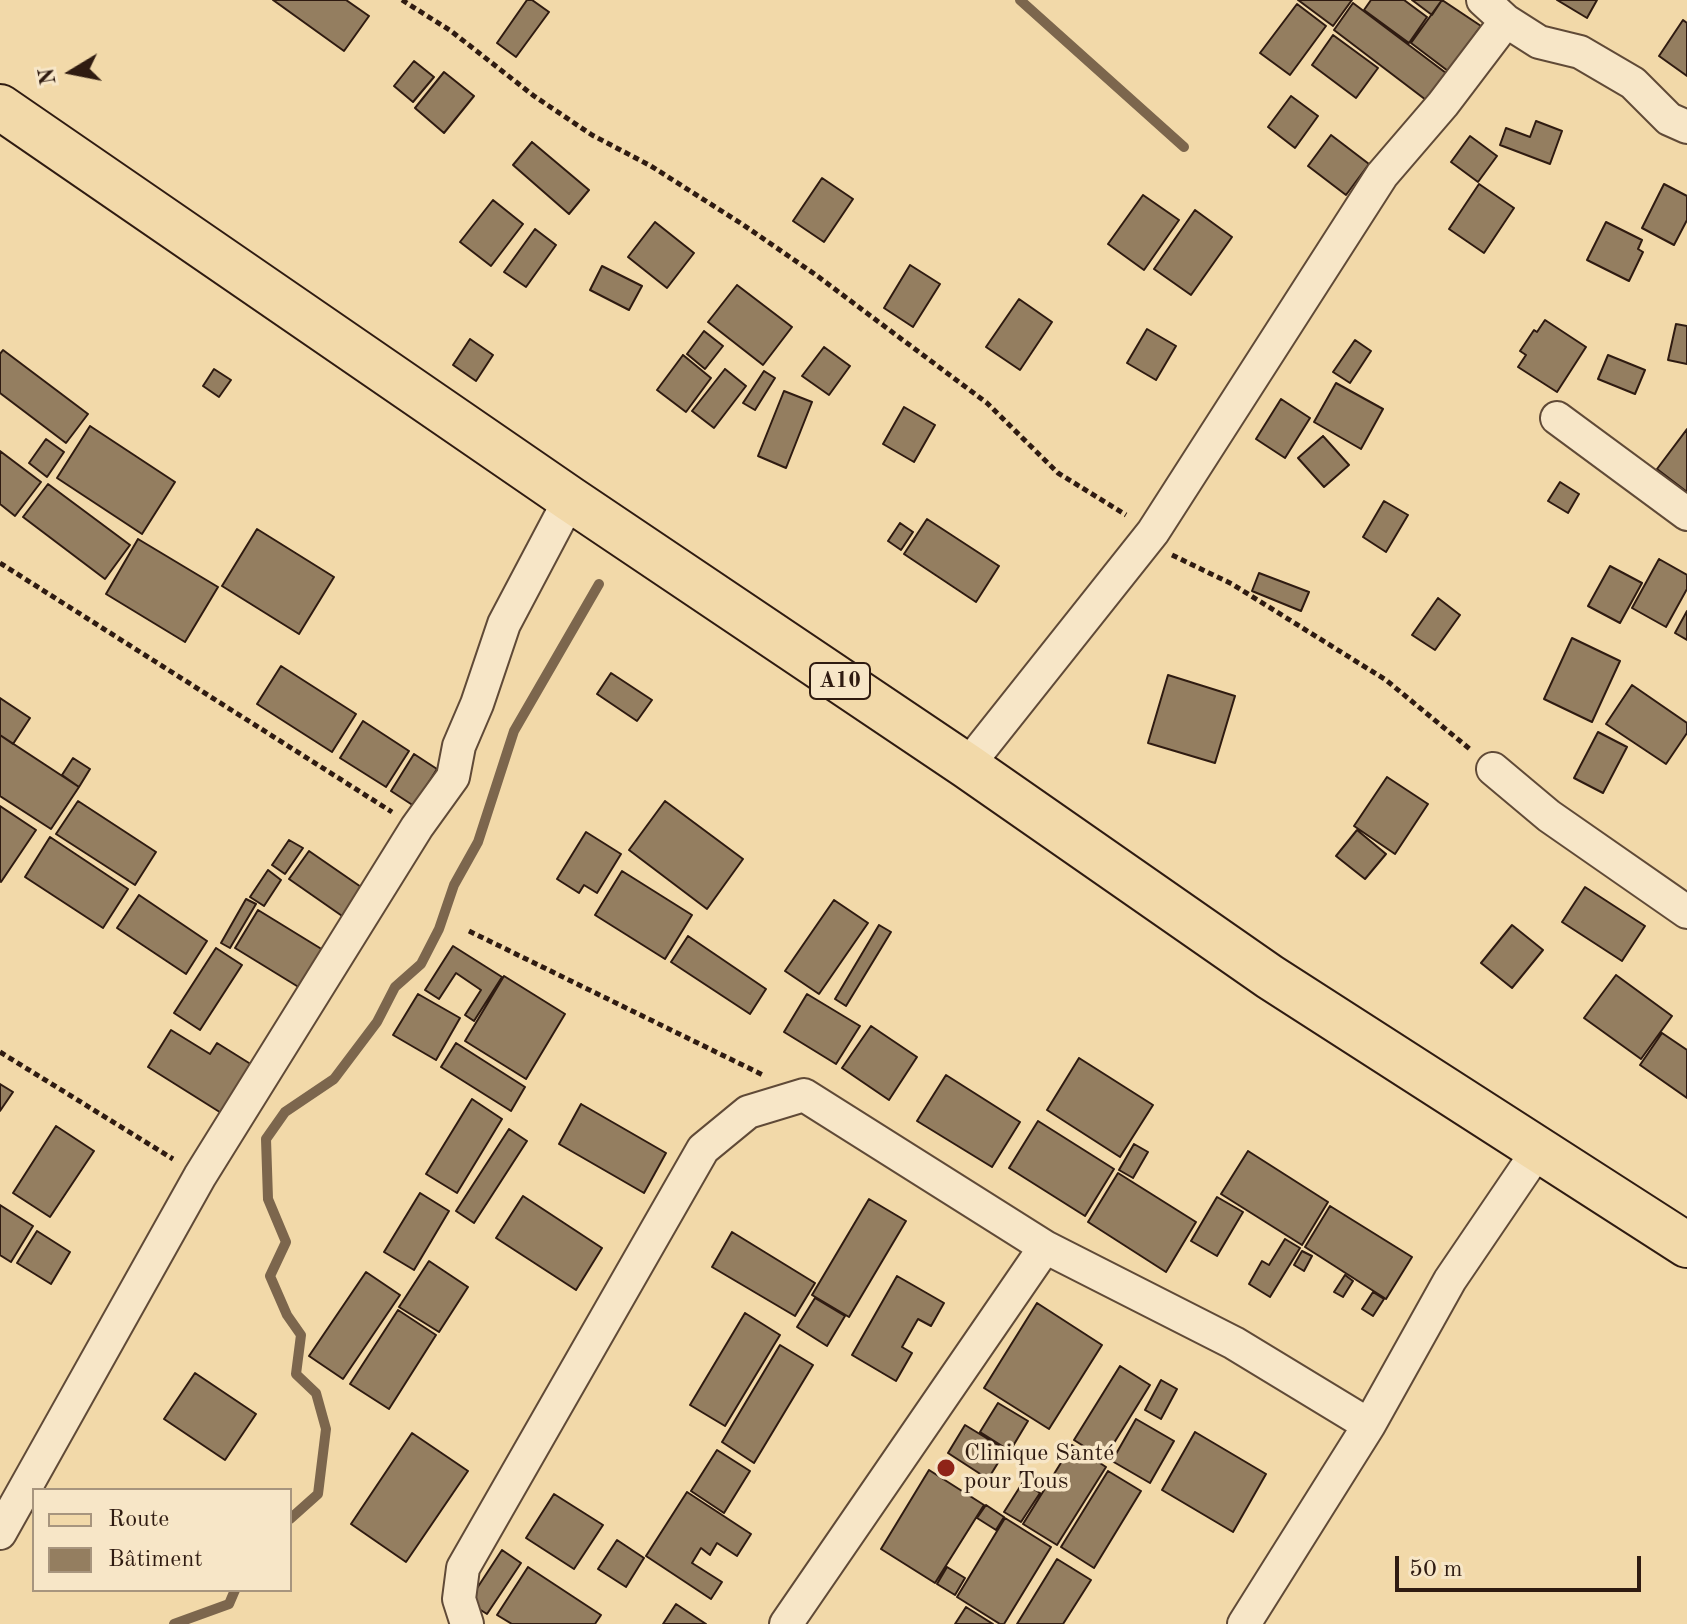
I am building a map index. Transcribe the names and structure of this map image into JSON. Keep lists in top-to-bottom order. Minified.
{"streets":{"main road":["A10"]},"places":["Clinique Santé pour Tous"],"legend":["Route","Bâtiment"],"scale_bar":"50 m","north":"left"}
